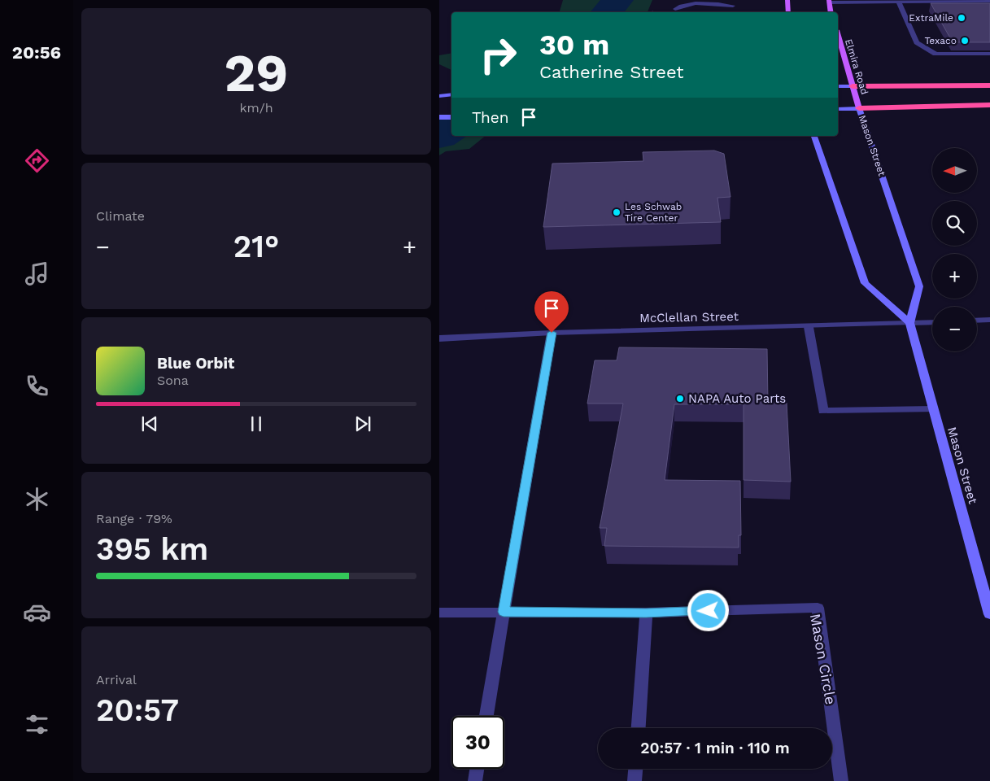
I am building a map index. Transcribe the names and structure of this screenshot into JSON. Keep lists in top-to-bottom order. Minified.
{"streets":{"main road":["Elmira Road","Mason Street"],"street":["McClellan Street","Mason Circle"]},"crossings":[["Elmira Road","Mason Street"],["Mason Street","McClellan Street"]],"places":["ExtraMile","Texaco","Les Schwab Tire Center","NAPA Auto Parts"],"north":"left","page":{"tabs":"20:56","tile":[["29","km/h"],"Climate",["Range · 79%","395 km"],["Arrival","20:57"]],"turn":["30 m","Catherine Street"],"then":"Then","map_buttons":["+","−"],"heat":["−","21°","+"],"song":["Blue Orbit","Sona"],"limit":"30","trip":"20:57 · 1 min · 110 m"}}
